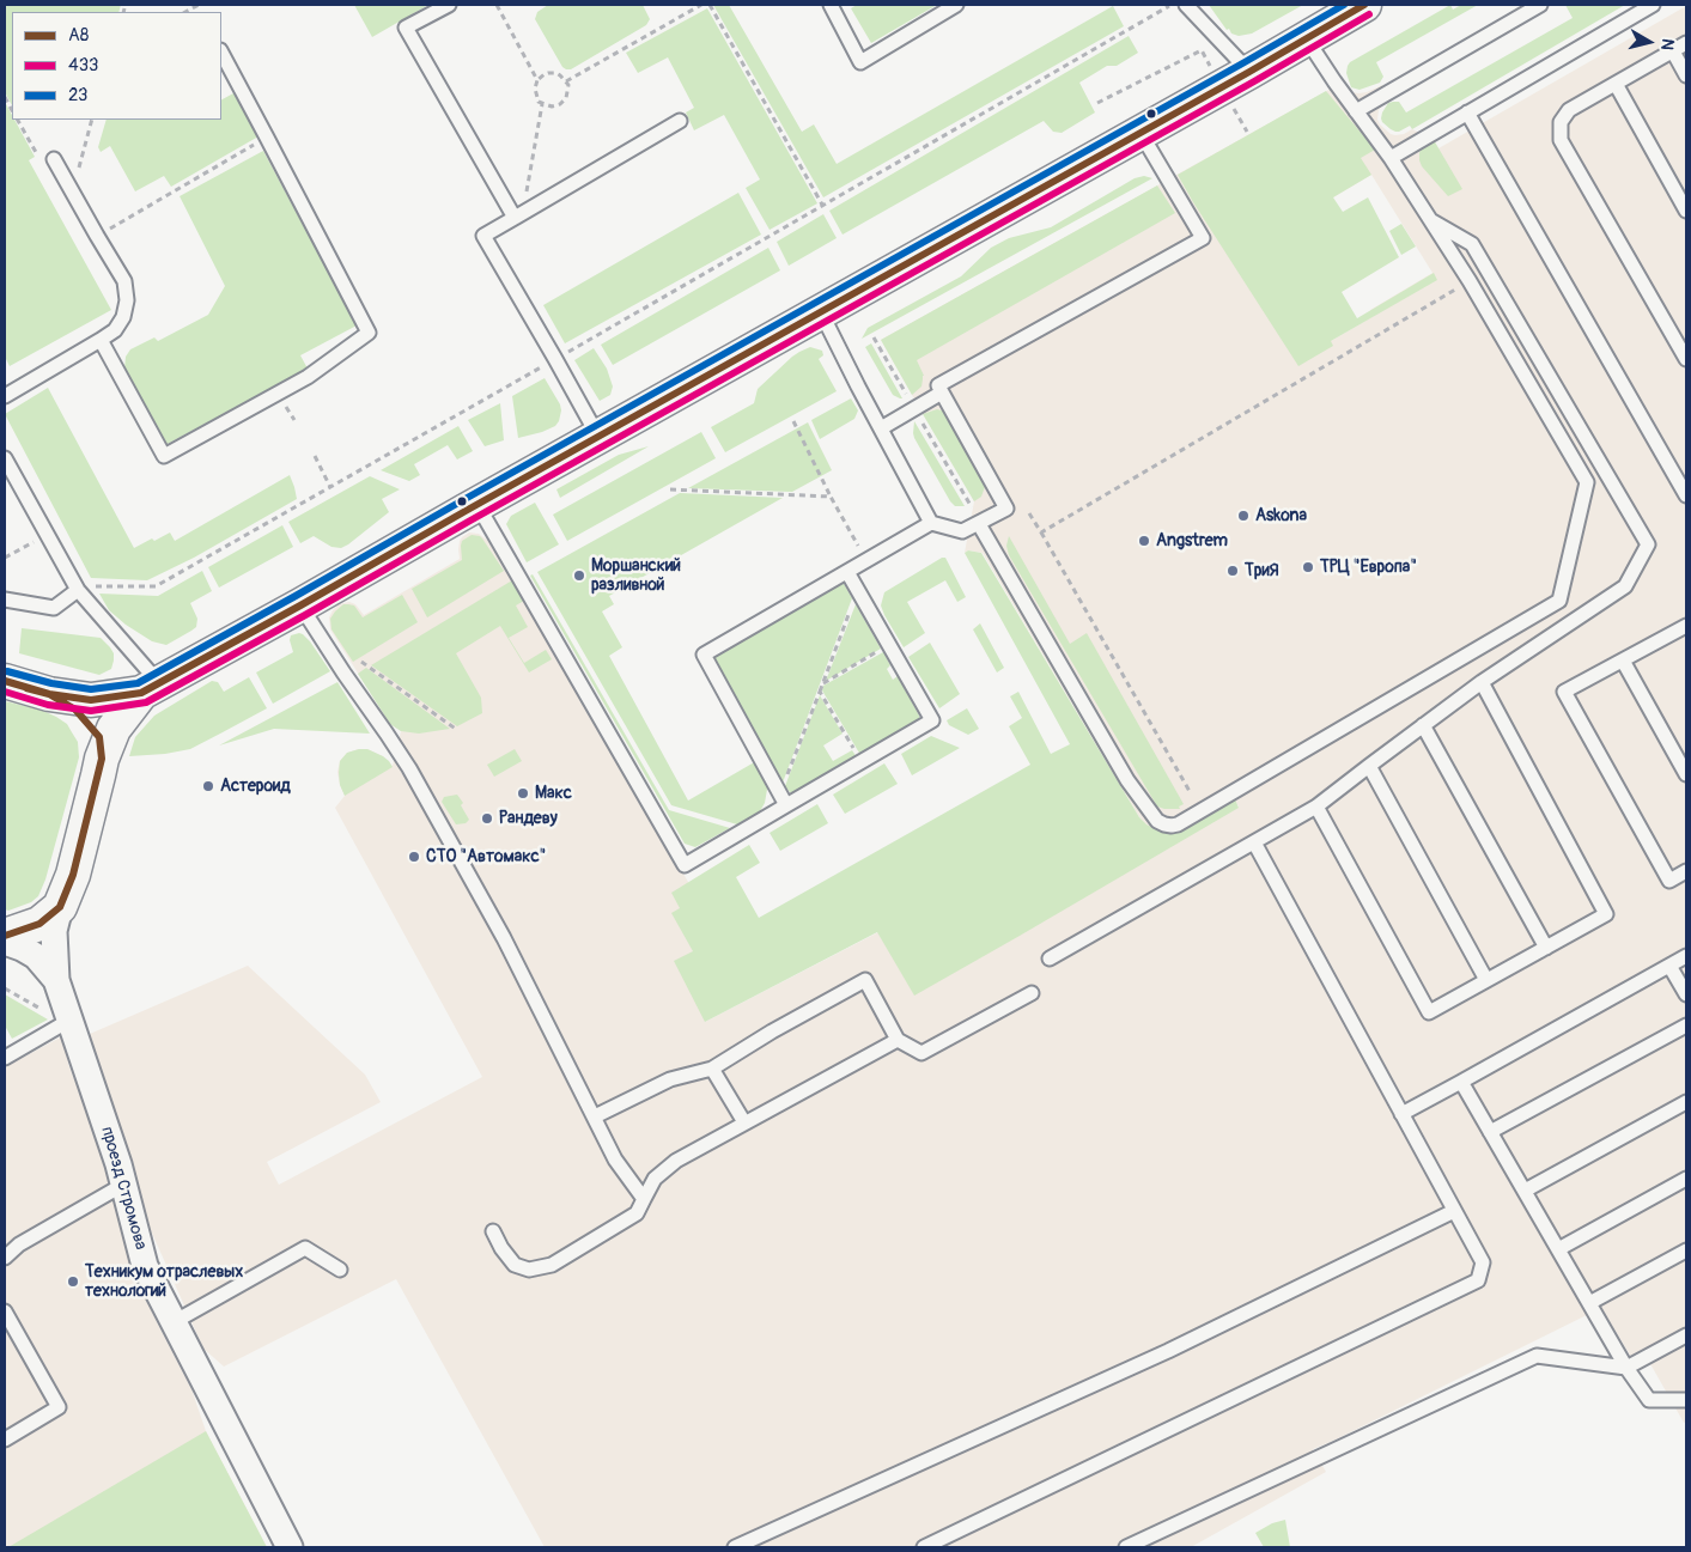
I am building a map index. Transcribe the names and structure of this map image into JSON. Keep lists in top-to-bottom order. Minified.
{"streets":{"street":["проезд Стромова"]},"places":["Askona","Angstrem","ТРЦ \"Европа\"","ТриЯ","Моршанский разливной","Астероид","Макс","Рандеву","СТО \"Автомакс\"","Техникум отраслевых технологий"],"lines":["transit line А8","transit line 23","transit line 433"],"legend":["А8","433","23"],"north":"right"}
